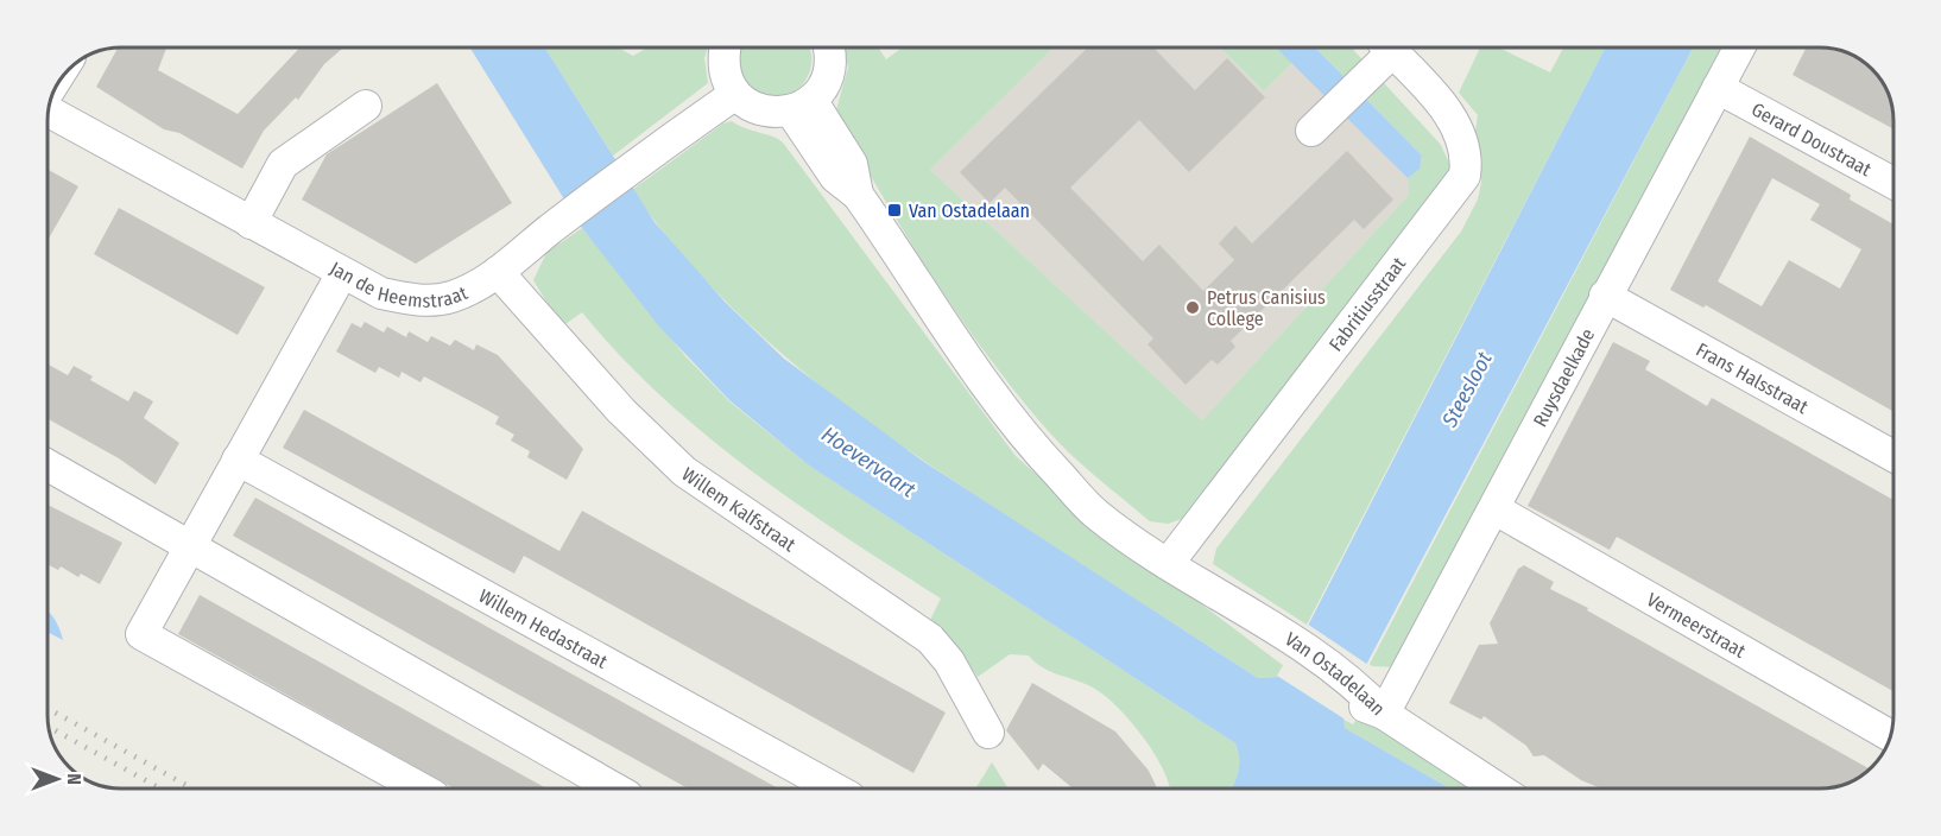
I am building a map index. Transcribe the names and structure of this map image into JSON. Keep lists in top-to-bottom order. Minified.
{"streets":{"street":["Gerard Doustraat","Jan de Heemstraat","Fabritiusstraat","Ruysdaelkade","Frans Halsstraat","Willem Kalfstraat","Vermeerstraat","Willem Hedastraat","Van Ostadelaan"]},"crossings":[["Gerard Doustraat","Ruysdaelkade"],["Jan de Heemstraat","Willem Kalfstraat"],["Fabritiusstraat","Van Ostadelaan"],["Ruysdaelkade","Frans Halsstraat"],["Ruysdaelkade","Vermeerstraat"],["Ruysdaelkade","Van Ostadelaan"]],"water":["Steesloot","Hoevervaart"],"places":{"transit":["Van Ostadelaan"],"other":["Petrus Canisius College"]},"north":"right"}
